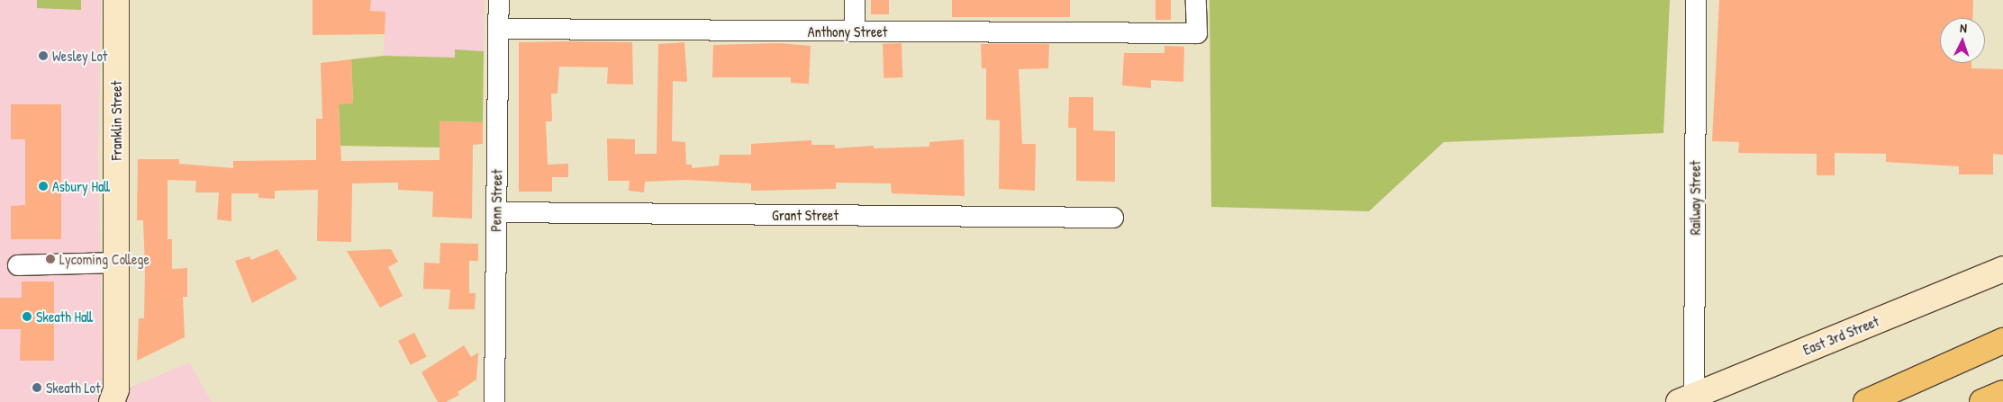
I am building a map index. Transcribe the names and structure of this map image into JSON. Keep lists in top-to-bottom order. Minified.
{"streets":{"street":["Anthony Street","Franklin Street","Railway Street","Penn Street","Grant Street","East 3rd Street"]},"crossings":[["Anthony Street","Penn Street"],["Railway Street","East 3rd Street"],["Penn Street","Grant Street"]],"places":["Wesley Lot","Asbury Hall","Lycoming College","Skeath Hall","Skeath Lot"],"north":"top"}
